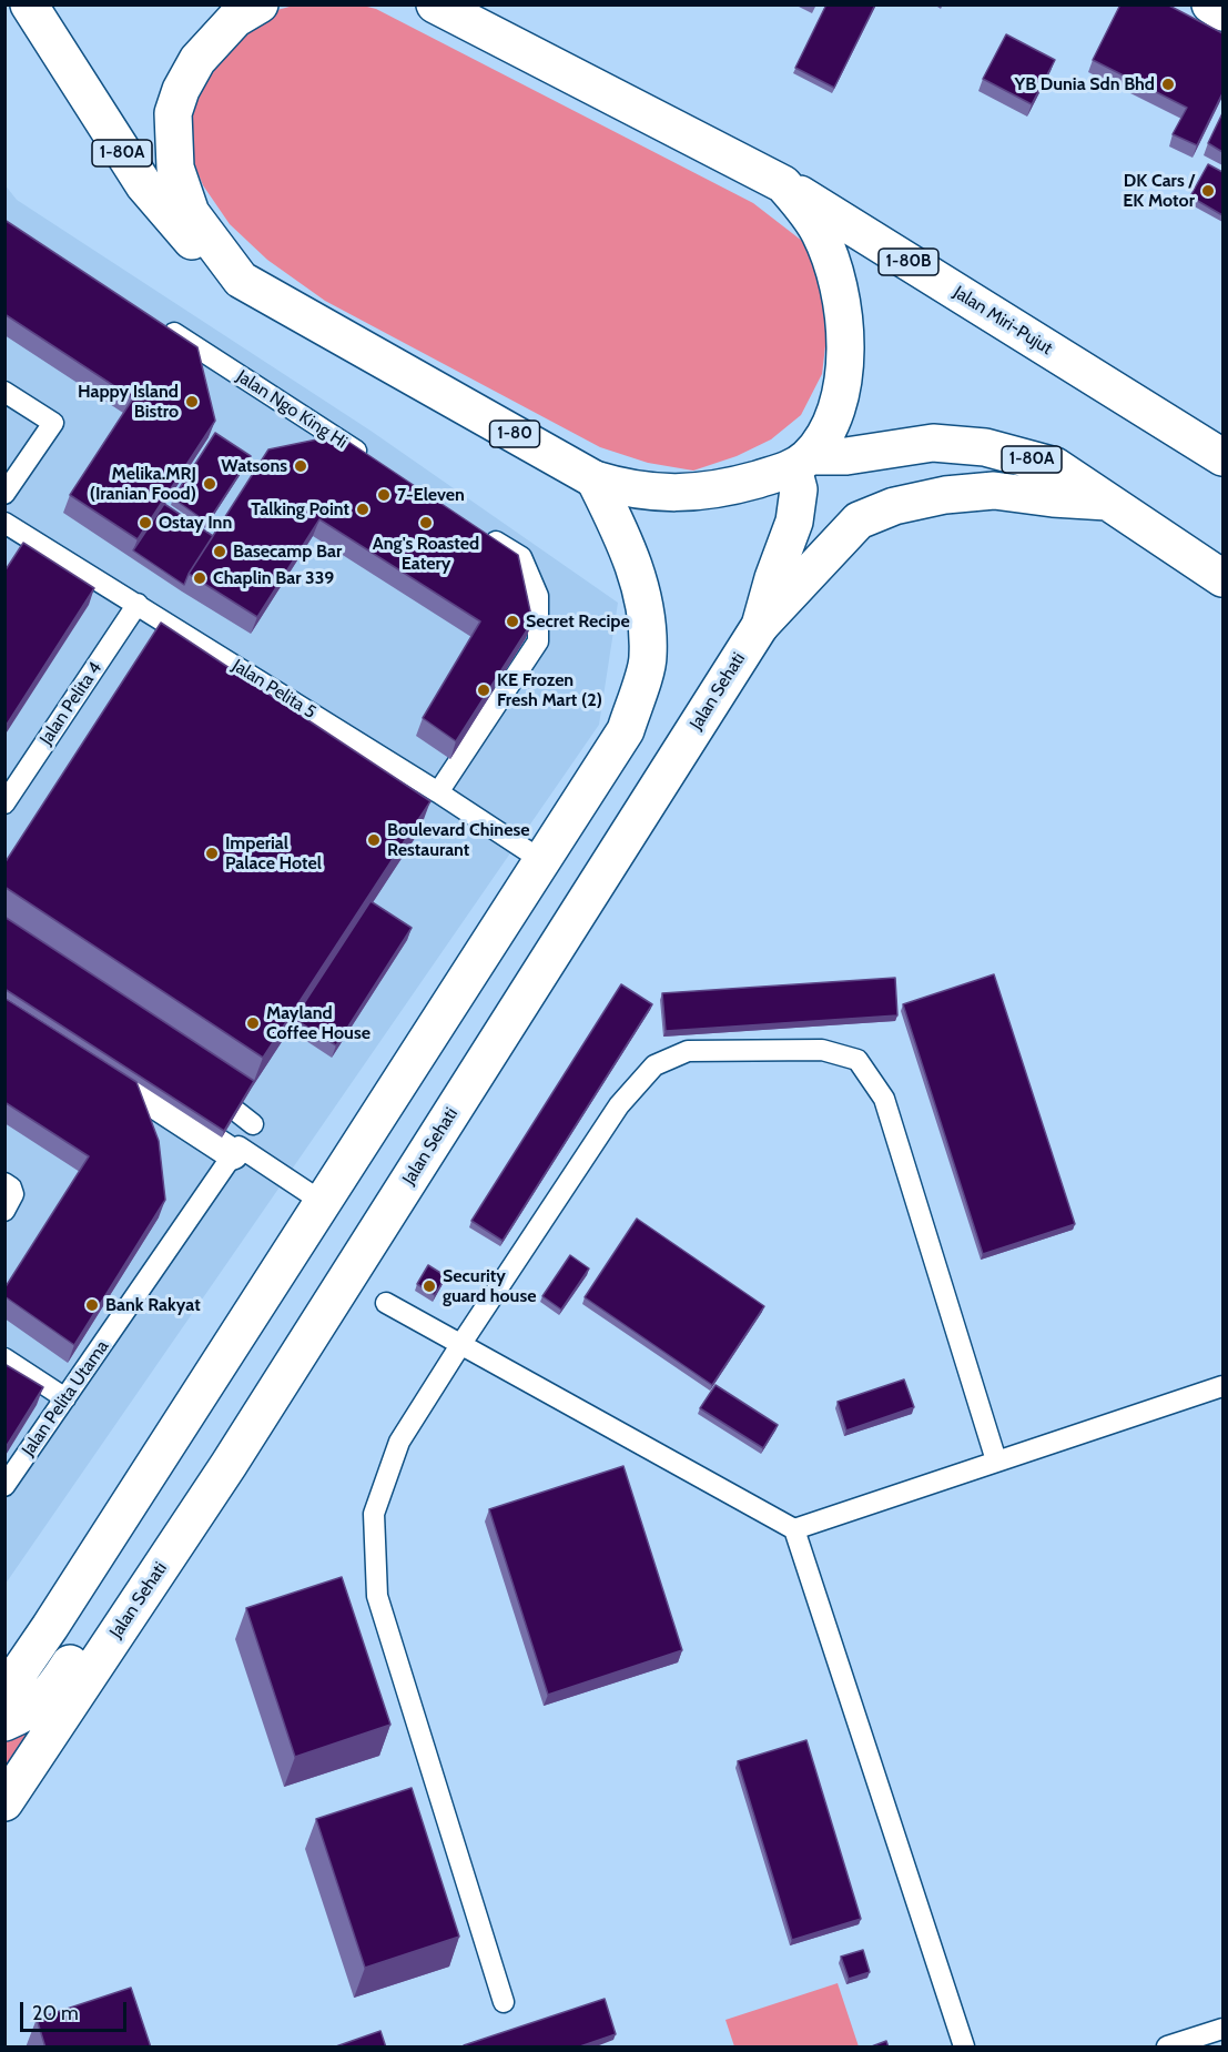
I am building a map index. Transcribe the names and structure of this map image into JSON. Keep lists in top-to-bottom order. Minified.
{"streets":{"main road":["1-80A","1-80B","Jalan Miri-Pujut","1-80","Jalan Sehati"],"lane":["Jalan Ngo King Hi","Jalan Pelita 5","Jalan Pelita 4","Jalan Pelita Utama"]},"crossings":[["1-80A","1-80"],["1-80A","Jalan Sehati"],["1-80","Jalan Sehati"],["Jalan Pelita 5","Jalan Pelita 4"]],"places":["YB Dunia Sdn Bhd","DK Cars / EK Motor","Happy Island Bistro","Watsons","Melika.MRJ (Iranian Food)","7-Eleven","Talking Point","Ostay Inn","Ang's Roasted Eatery","Basecamp Bar","Chaplin Bar 339","Secret Recipe","KE Frozen Fresh Mart (2)","Boulevard Chinese Restaurant","Imperial Palace Hotel","Mayland Coffee House","Security guard house","Bank Rakyat"],"scale_bar":"20 m"}
